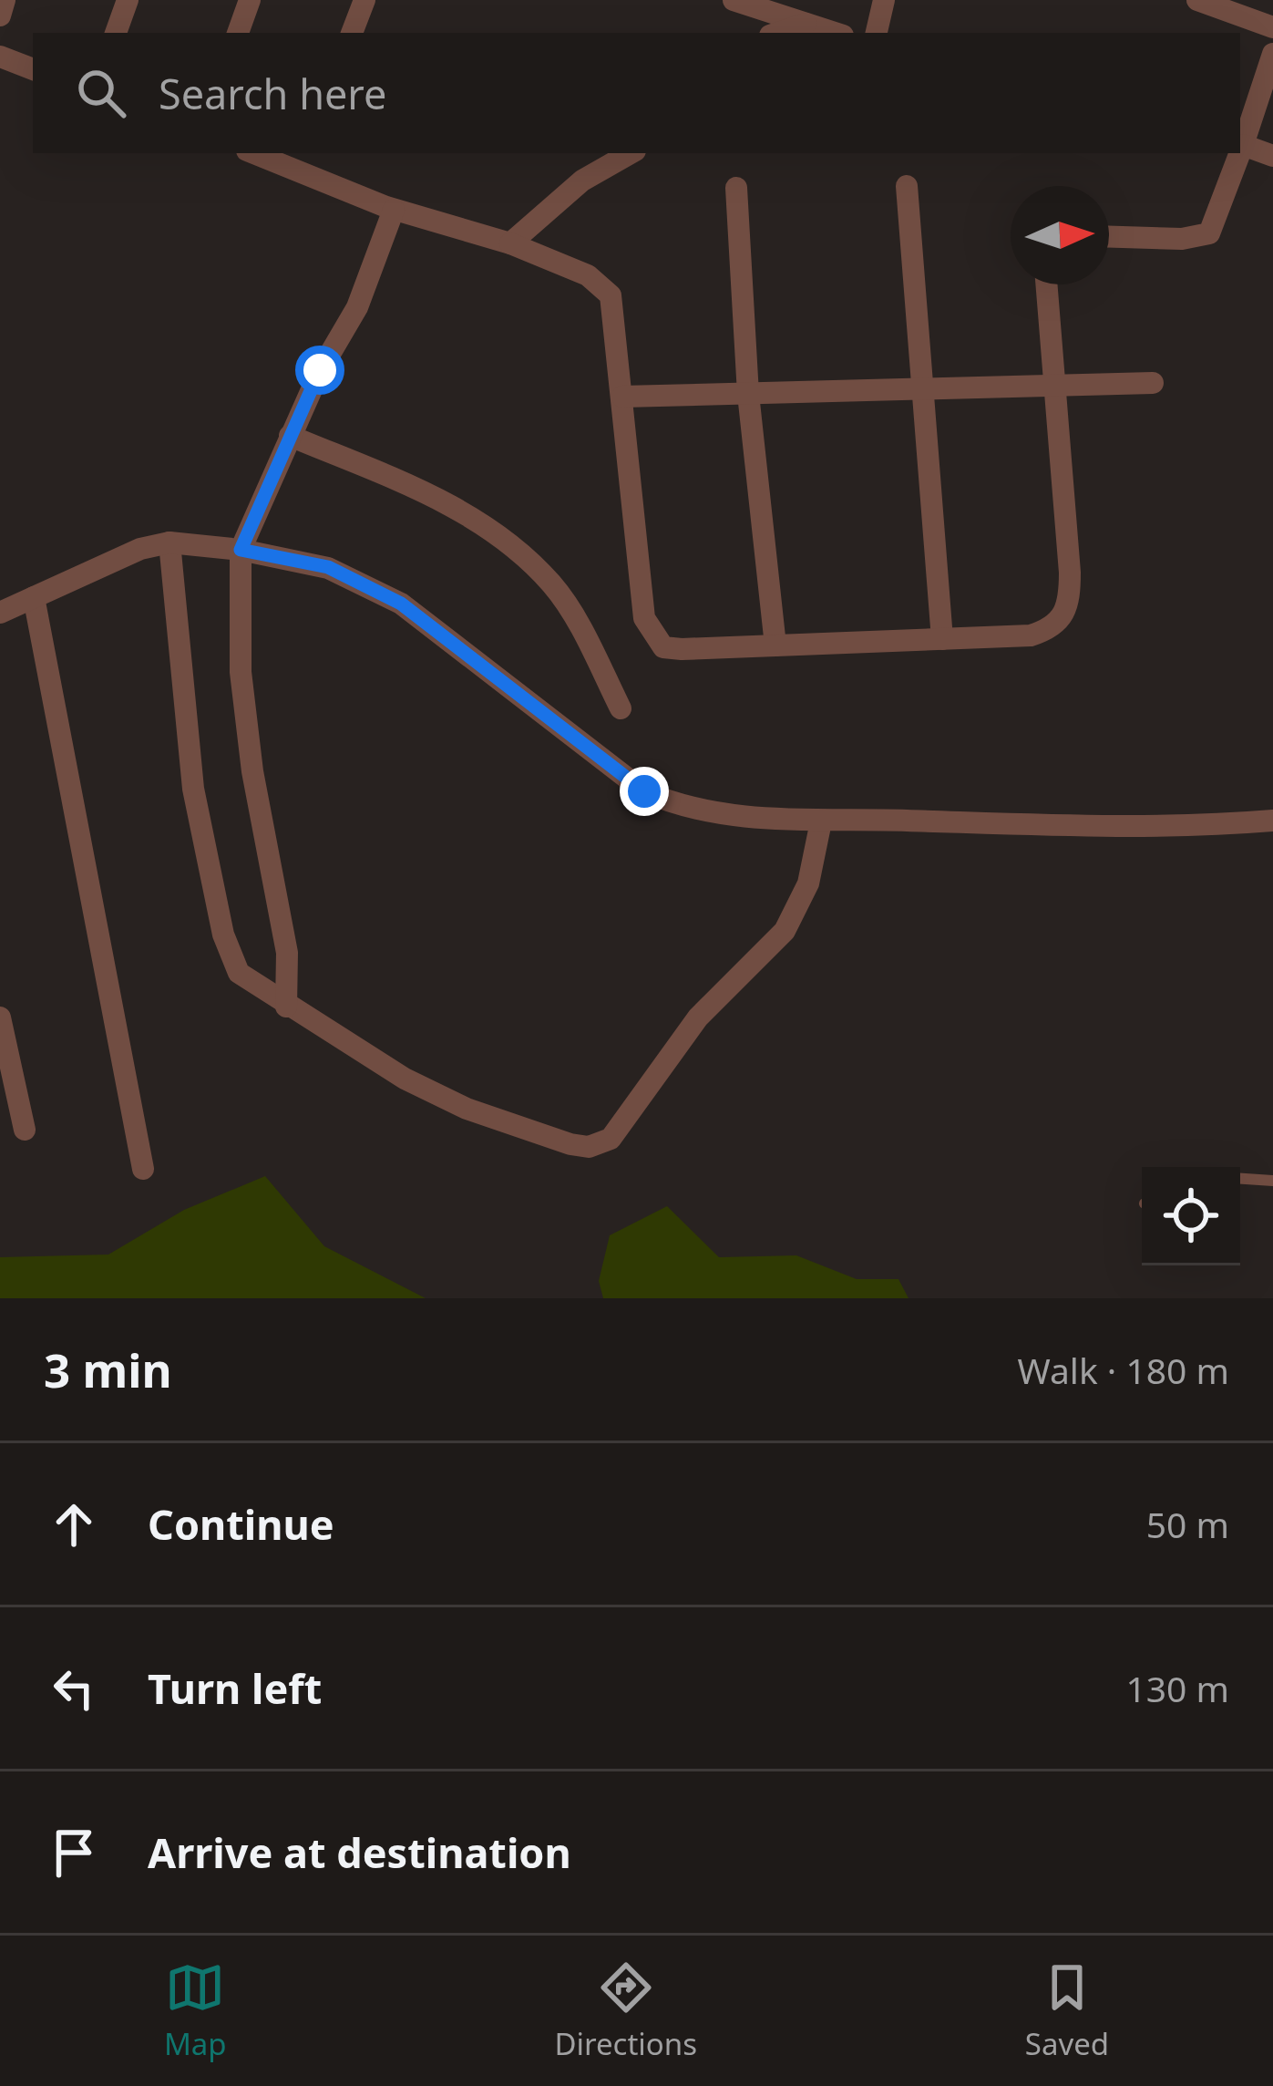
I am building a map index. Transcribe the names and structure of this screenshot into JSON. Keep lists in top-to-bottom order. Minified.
{"north":"right","page":{"search":"Search here","heading":["3 min","Walk · 180 m"],"list":[["Continue","50 m"],["Turn left","130 m"],"Arrive at destination"],"nav":["Map","Directions","Saved"]}}
